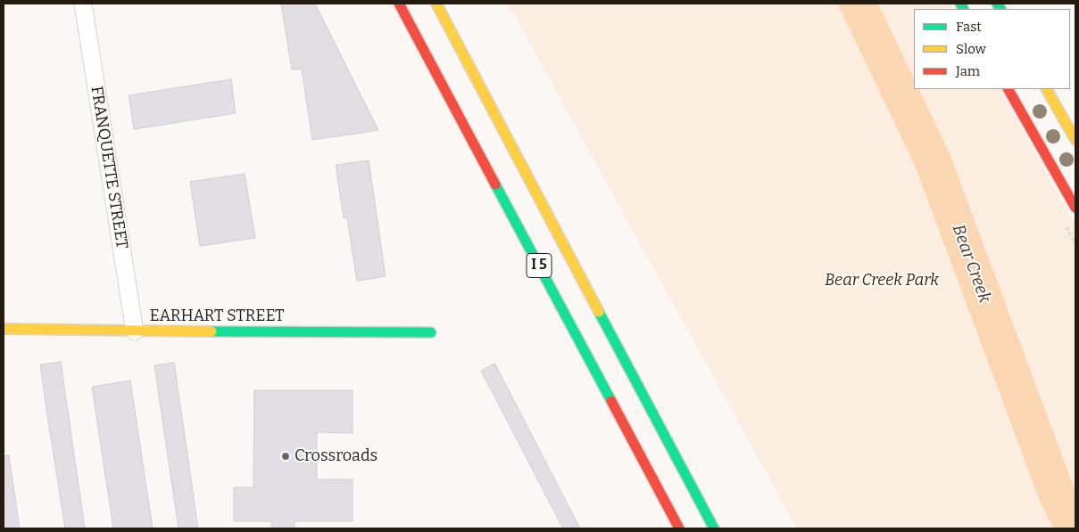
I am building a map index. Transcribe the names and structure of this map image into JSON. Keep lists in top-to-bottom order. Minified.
{"streets":{"main road":["I 5","EARHART STREET"],"street":["FRANQUETTE STREET"]},"crossings":[["FRANQUETTE STREET","EARHART STREET"]],"water":["Bear Creek"],"parks":["Bear Creek Park"],"places":["Crossroads"],"legend":["Fast","Slow","Jam"]}
